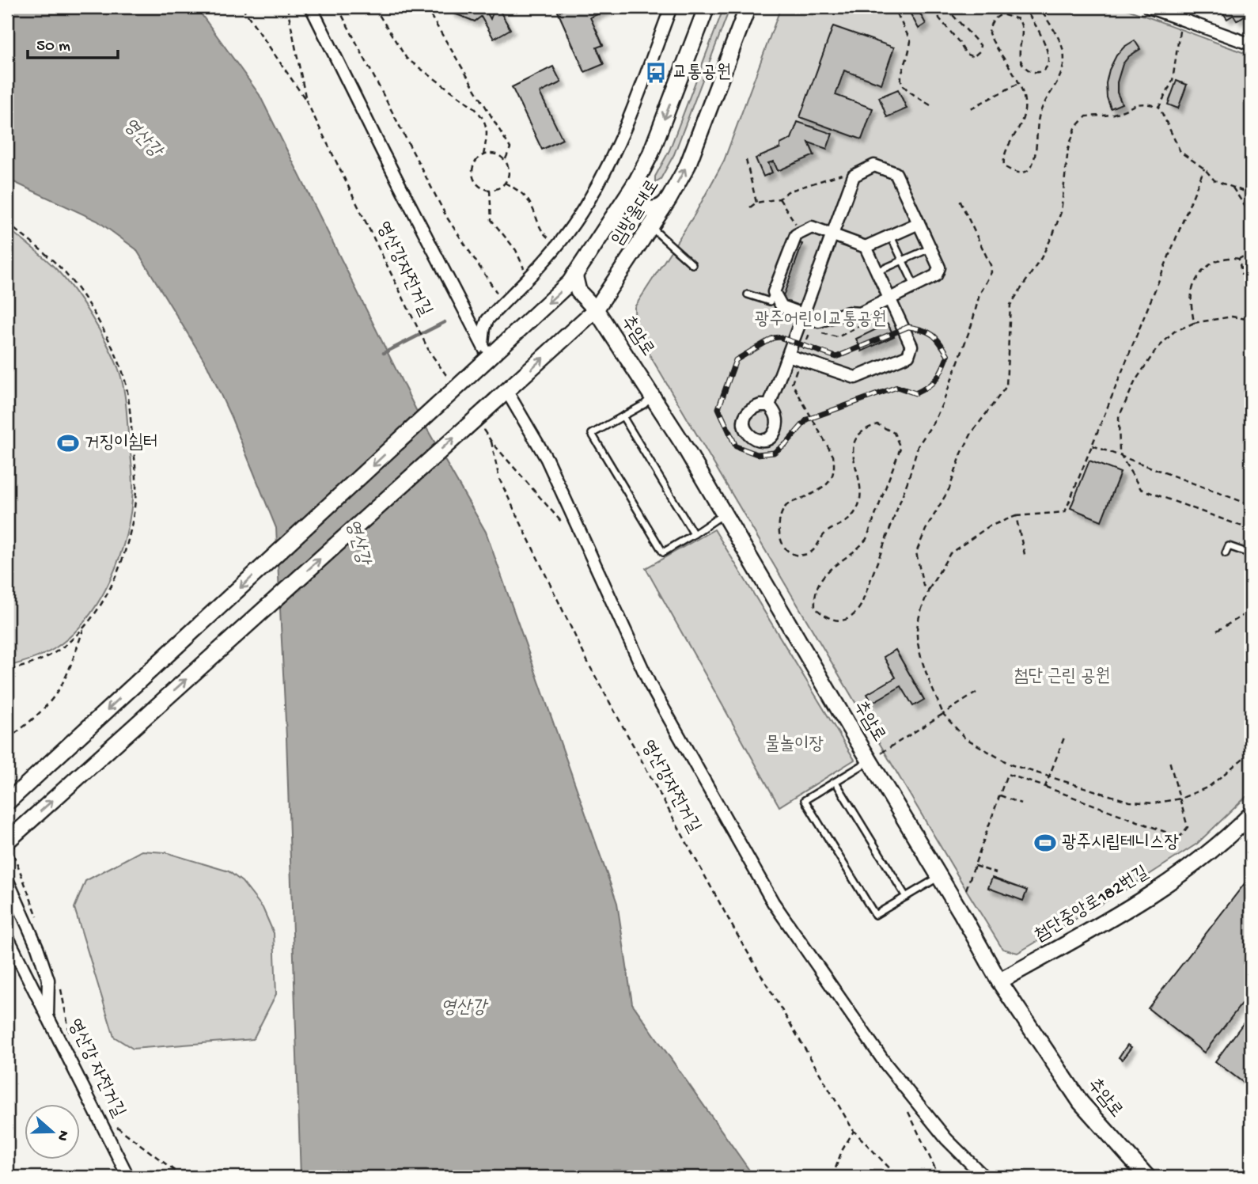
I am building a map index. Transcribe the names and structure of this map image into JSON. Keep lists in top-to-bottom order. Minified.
{"streets":{"main road":["임방울대로","추암로","첨단중앙로182번길"],"path":["영산강자전거길"]},"crossings":[["임방울대로","추암로"],["추암로","첨단중앙로182번길"]],"water":["영산강"],"parks":["광주어린이교통공원","첨단 근린 공원","물놀이장"],"places":{"bus stop":["교통공원"],"sports":["거징이쉼터","광주시립테니스장"]},"scale_bar":"50 m","north":"right"}
